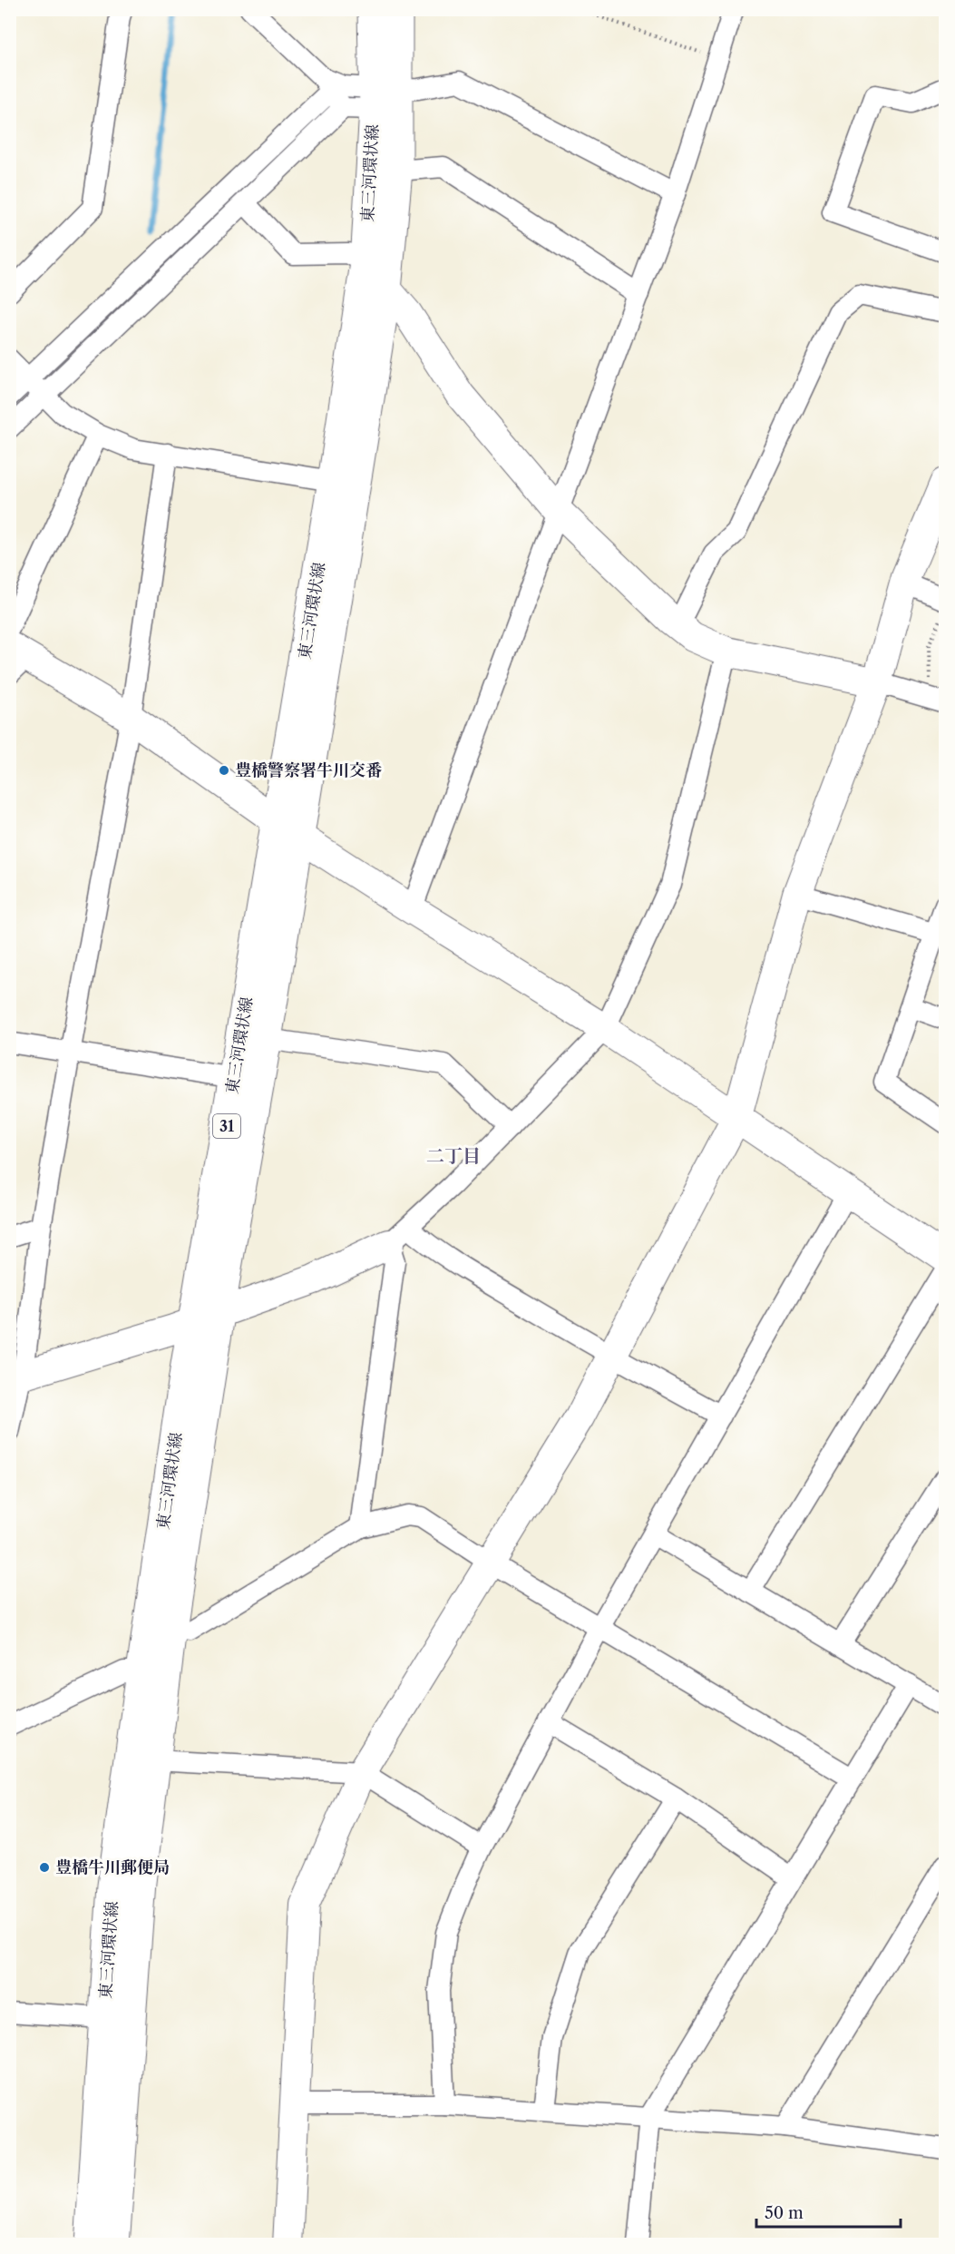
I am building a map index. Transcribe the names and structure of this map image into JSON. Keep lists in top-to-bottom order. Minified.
{"streets":{"main road":["東三河環状線","31"]},"districts":["二丁目"],"places":["豊橋警察署牛川交番","豊橋牛川郵便局"],"scale_bar":"50 m"}
